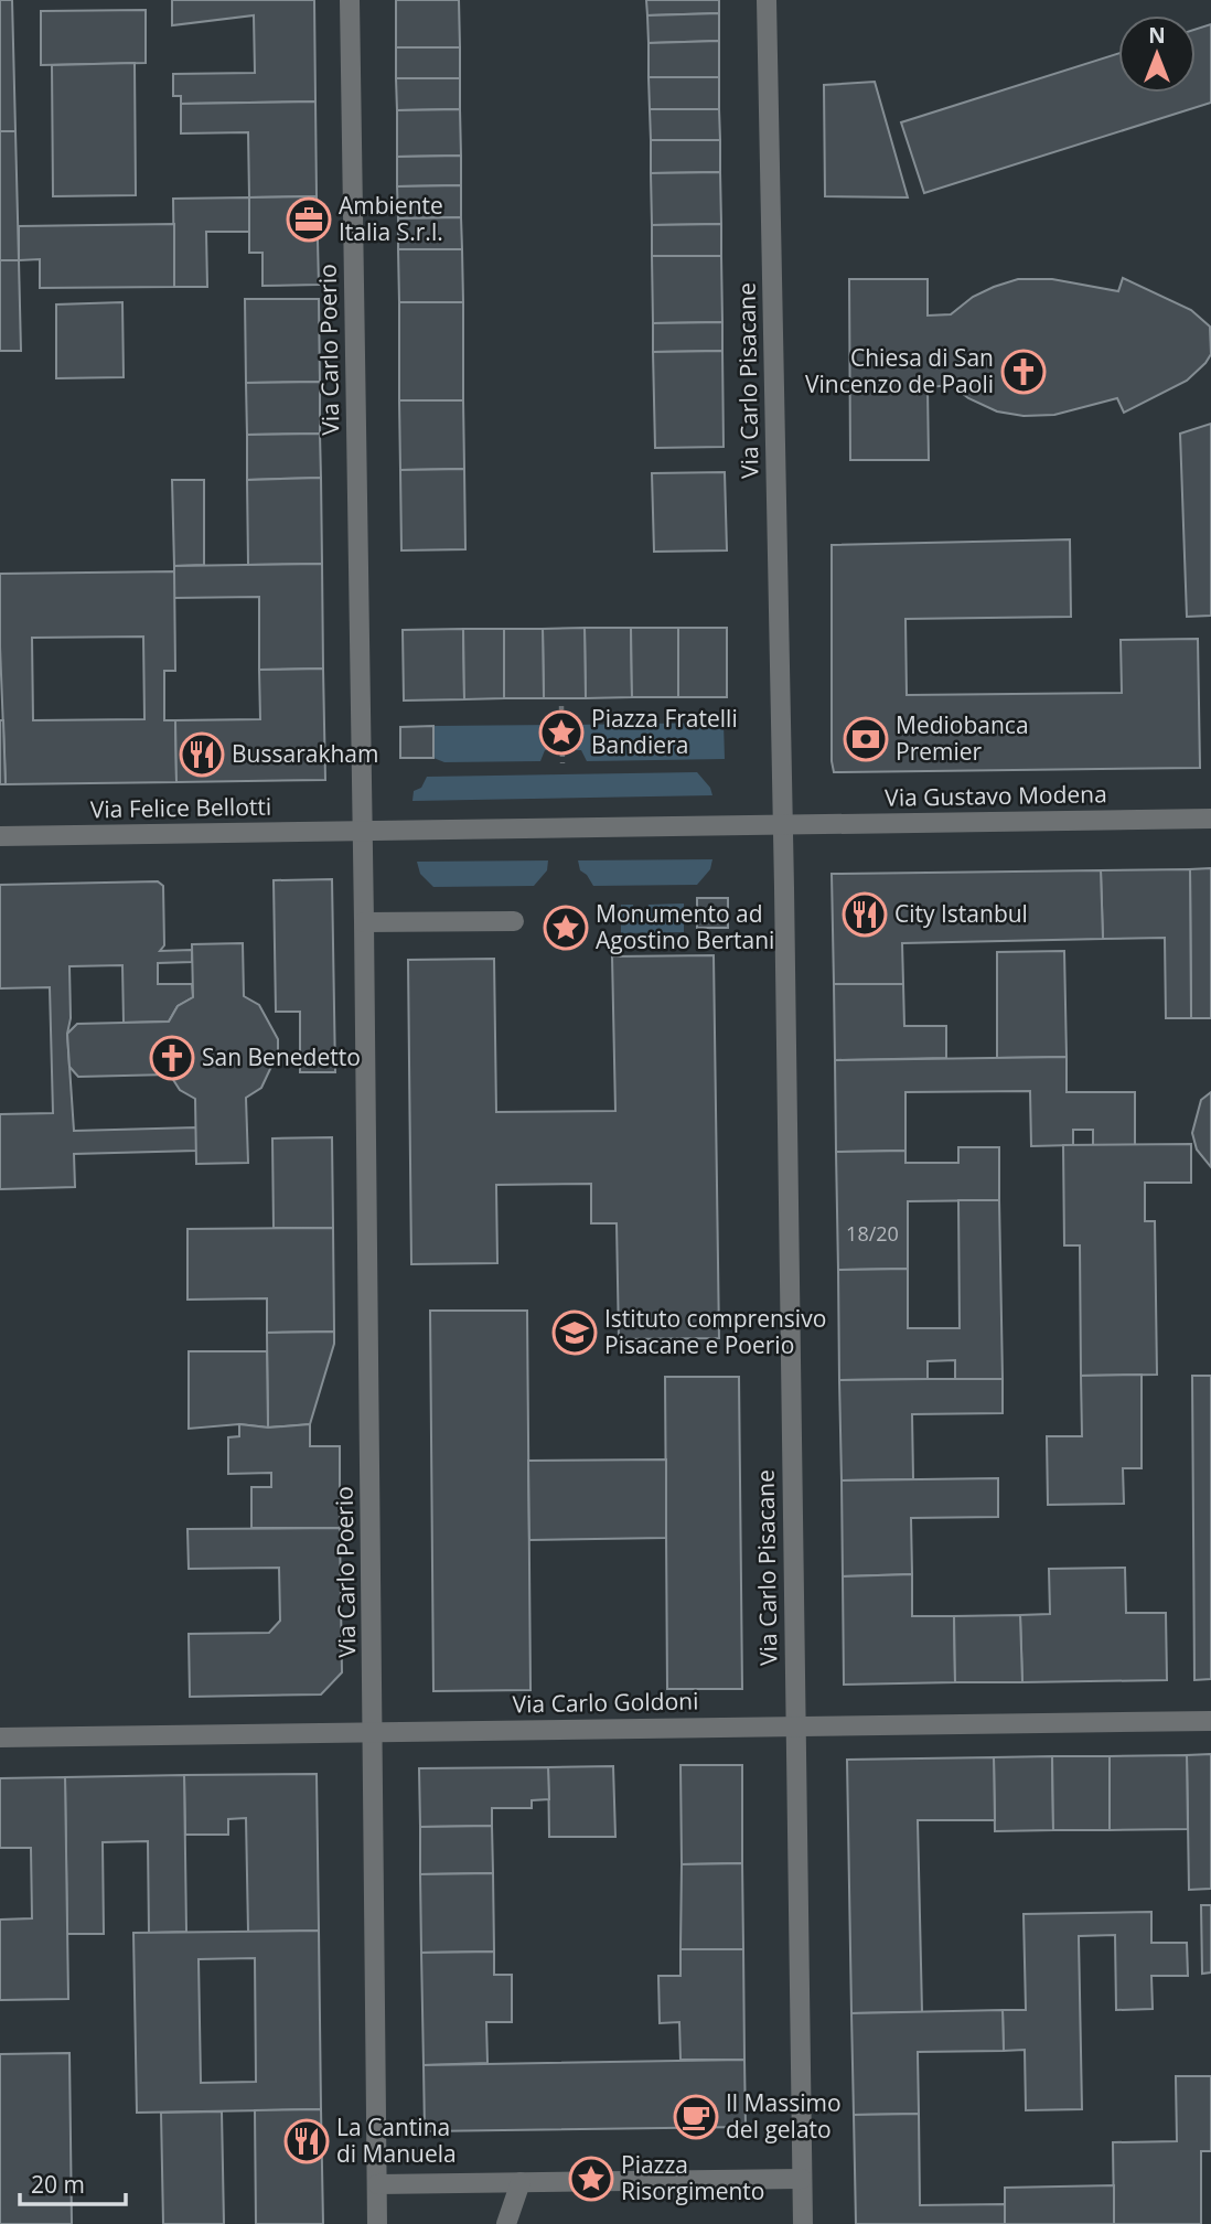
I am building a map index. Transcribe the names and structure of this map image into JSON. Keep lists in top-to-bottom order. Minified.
{"streets":{"street":["Via Carlo Poerio","Via Carlo Pisacane","Via Gustavo Modena","Via Felice Bellotti","Via Carlo Goldoni"]},"crossings":[["Via Carlo Poerio","Via Felice Bellotti"],["Via Carlo Poerio","Via Carlo Goldoni"],["Via Carlo Pisacane","Via Gustavo Modena"],["Via Carlo Pisacane","Via Carlo Goldoni"]],"places":{"office":["Ambiente Italia S.r.l."],"church":["Chiesa di San Vincenzo de Paoli","San Benedetto"],"place":["Piazza Fratelli Bandiera","Monumento ad Agostino Bertani","Piazza Risorgimento"],"bank":["Mediobanca Premier"],"restaurant":["Bussarakham","City Istanbul","La Cantina di Manuela"],"school or university":["Istituto comprensivo Pisacane e Poerio"],"cafe":["Il Massimo del gelato"]},"house_numbers":["18/20"],"scale_bar":"20 m","north":"top"}
